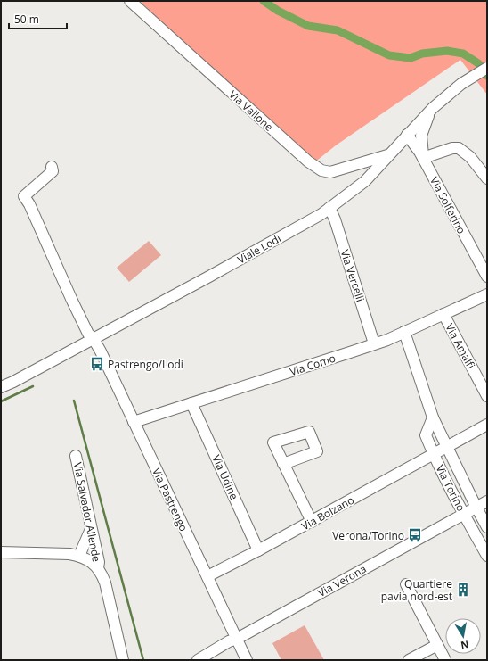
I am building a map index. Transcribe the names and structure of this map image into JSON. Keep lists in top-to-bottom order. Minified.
{"streets":{"street":["Via Vallone","Via Solferino","Viale Lodi","Via Vercelli","Via Amalfi","Via Como","Via Udine","Via Torino","Via Pastrengo","Via Salvador Allende","Via Bolzano","Via Verona"]},"crossings":[["Via Vallone","Viale Lodi"],["Via Solferino","Viale Lodi"],["Viale Lodi","Via Vercelli"],["Viale Lodi","Via Pastrengo"],["Via Vercelli","Via Como"],["Via Amalfi","Via Como"],["Via Como","Via Udine"],["Via Como","Via Torino"],["Via Como","Via Pastrengo"],["Via Udine","Via Bolzano"],["Via Torino","Via Bolzano"],["Via Torino","Via Verona"],["Via Pastrengo","Via Bolzano"],["Via Pastrengo","Via Verona"]],"places":{"bus stop":["Pastrengo/Lodi","Verona/Torino"],"building":["Quartiere pavia nord-est"]},"scale_bar":"50 m","north":"bottom"}
